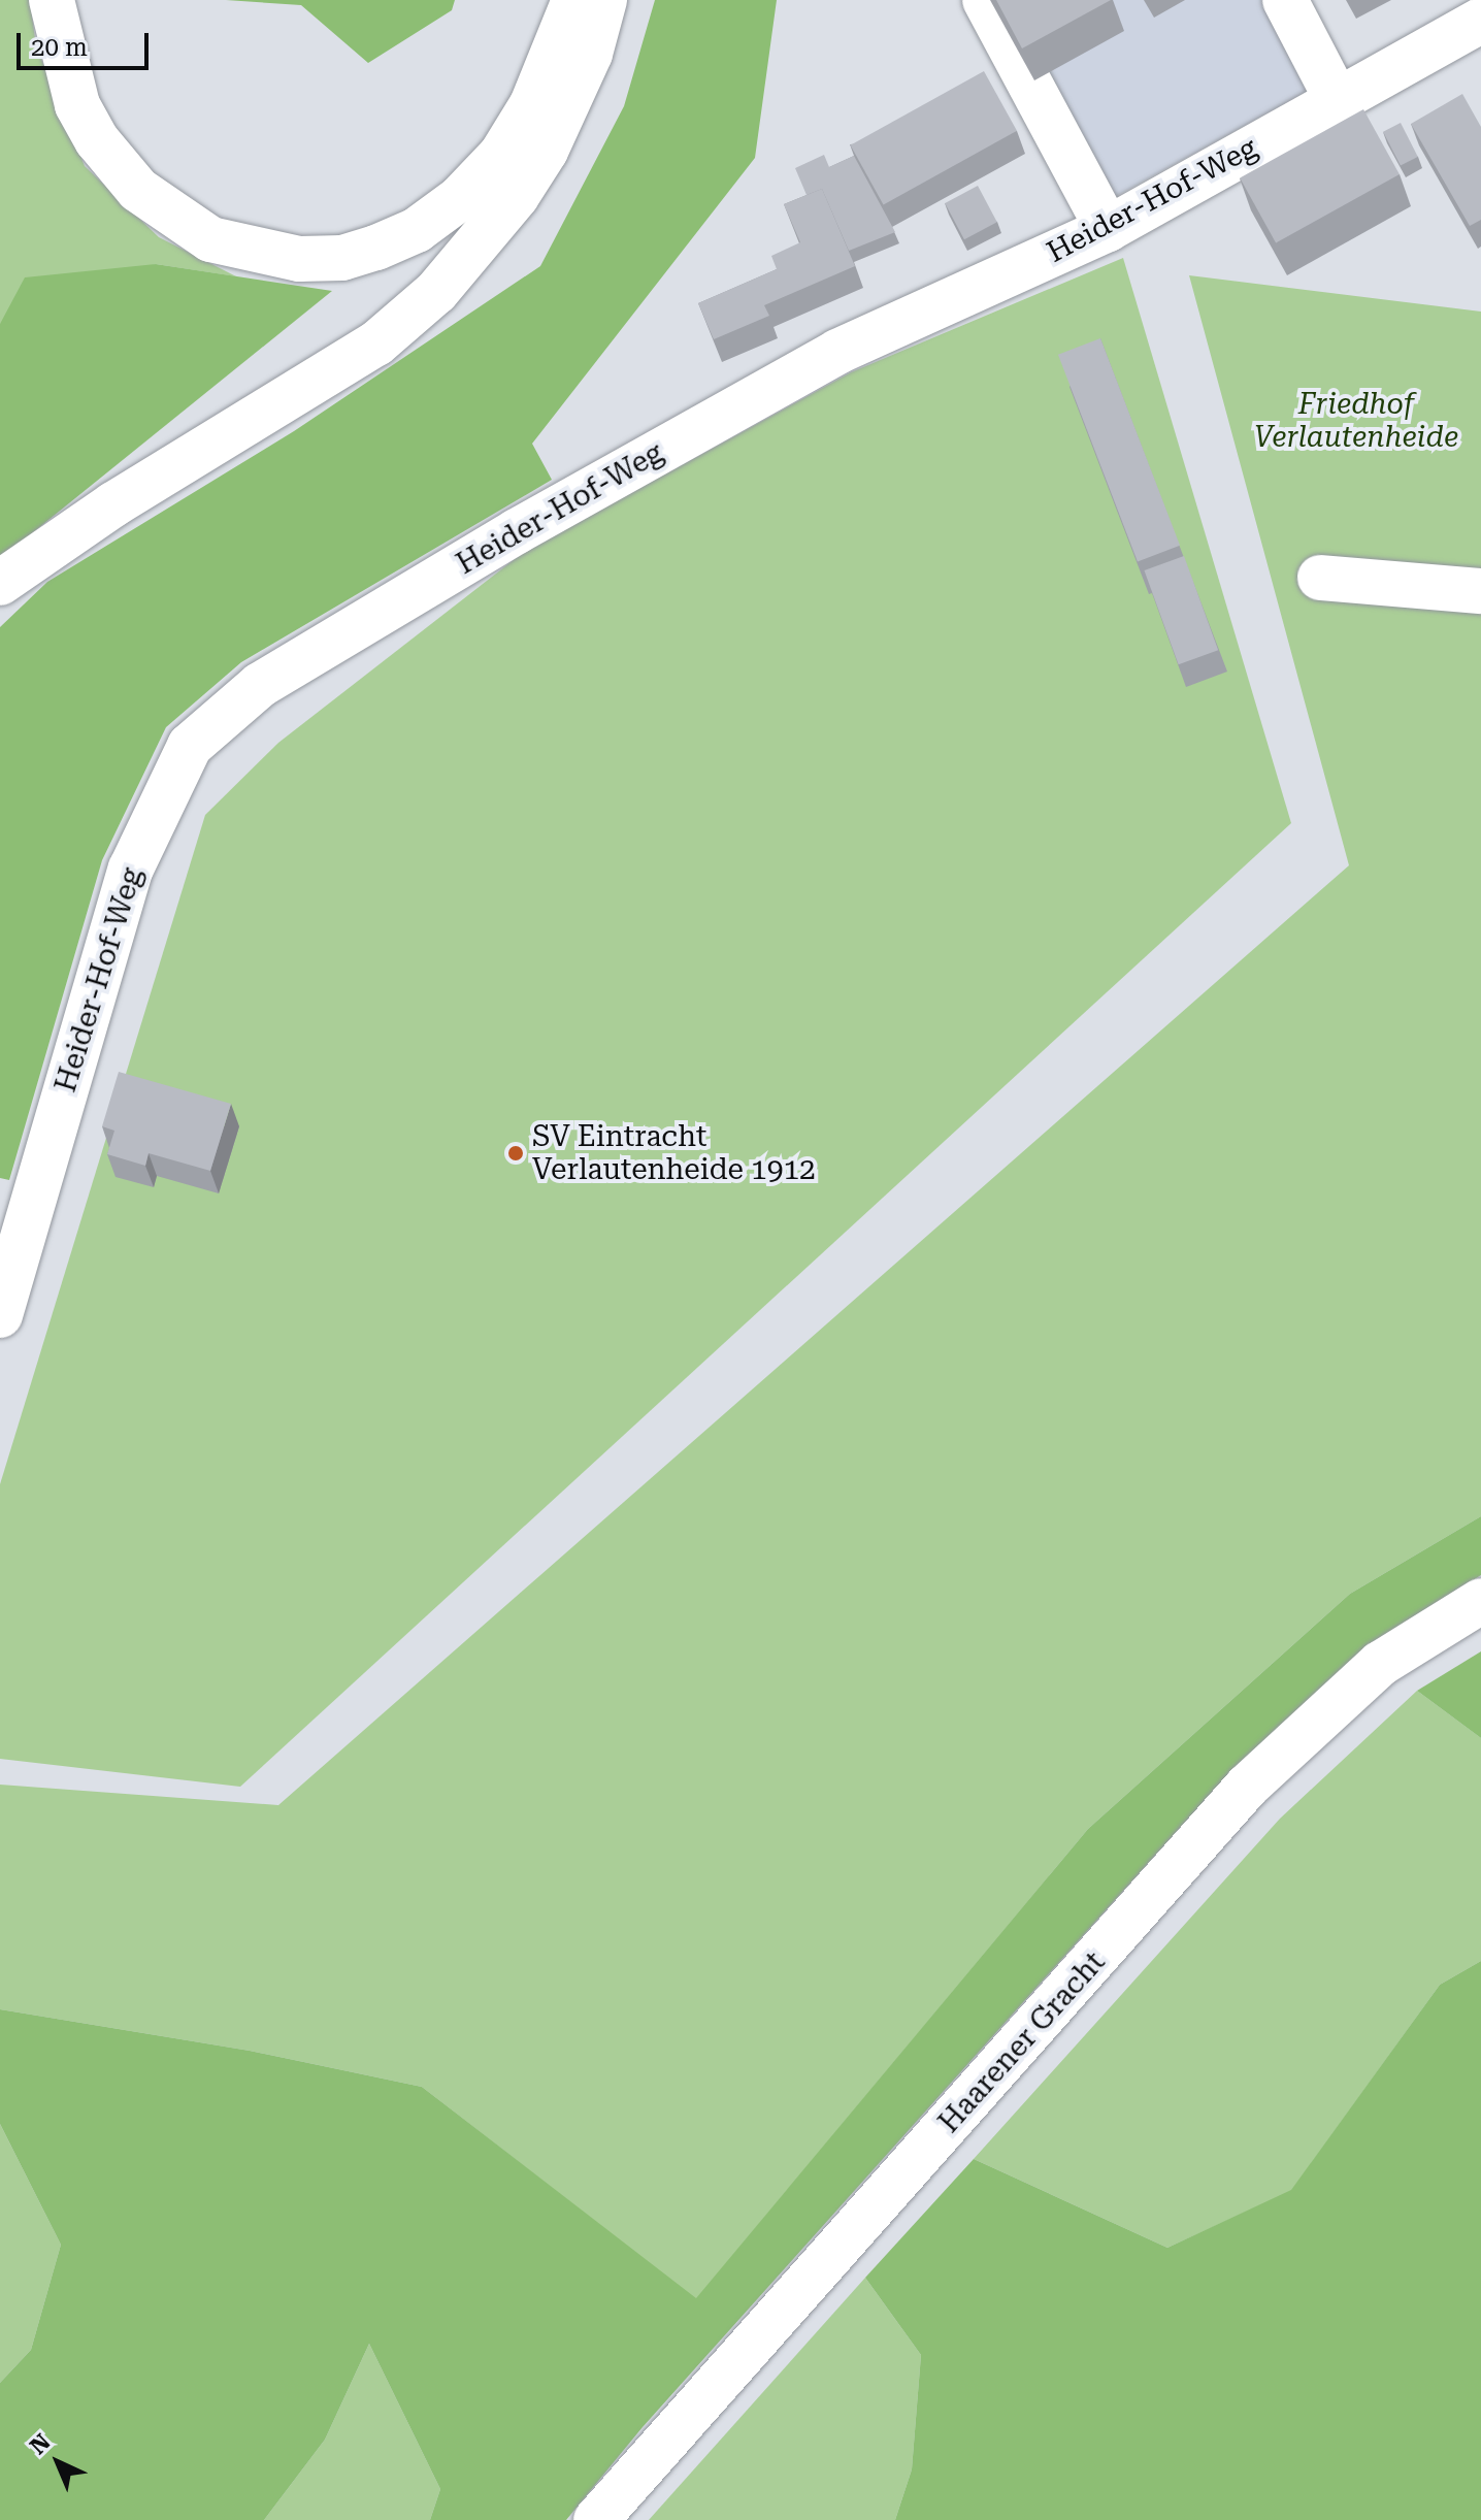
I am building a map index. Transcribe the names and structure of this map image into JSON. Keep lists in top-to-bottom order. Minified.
{"streets":{"main road":["Heider-Hof-Weg","Haarener Gracht"]},"parks":["Friedhof Verlautenheide"],"places":["SV Eintracht Verlautenheide 1912"],"scale_bar":"20 m","north":"top left"}
